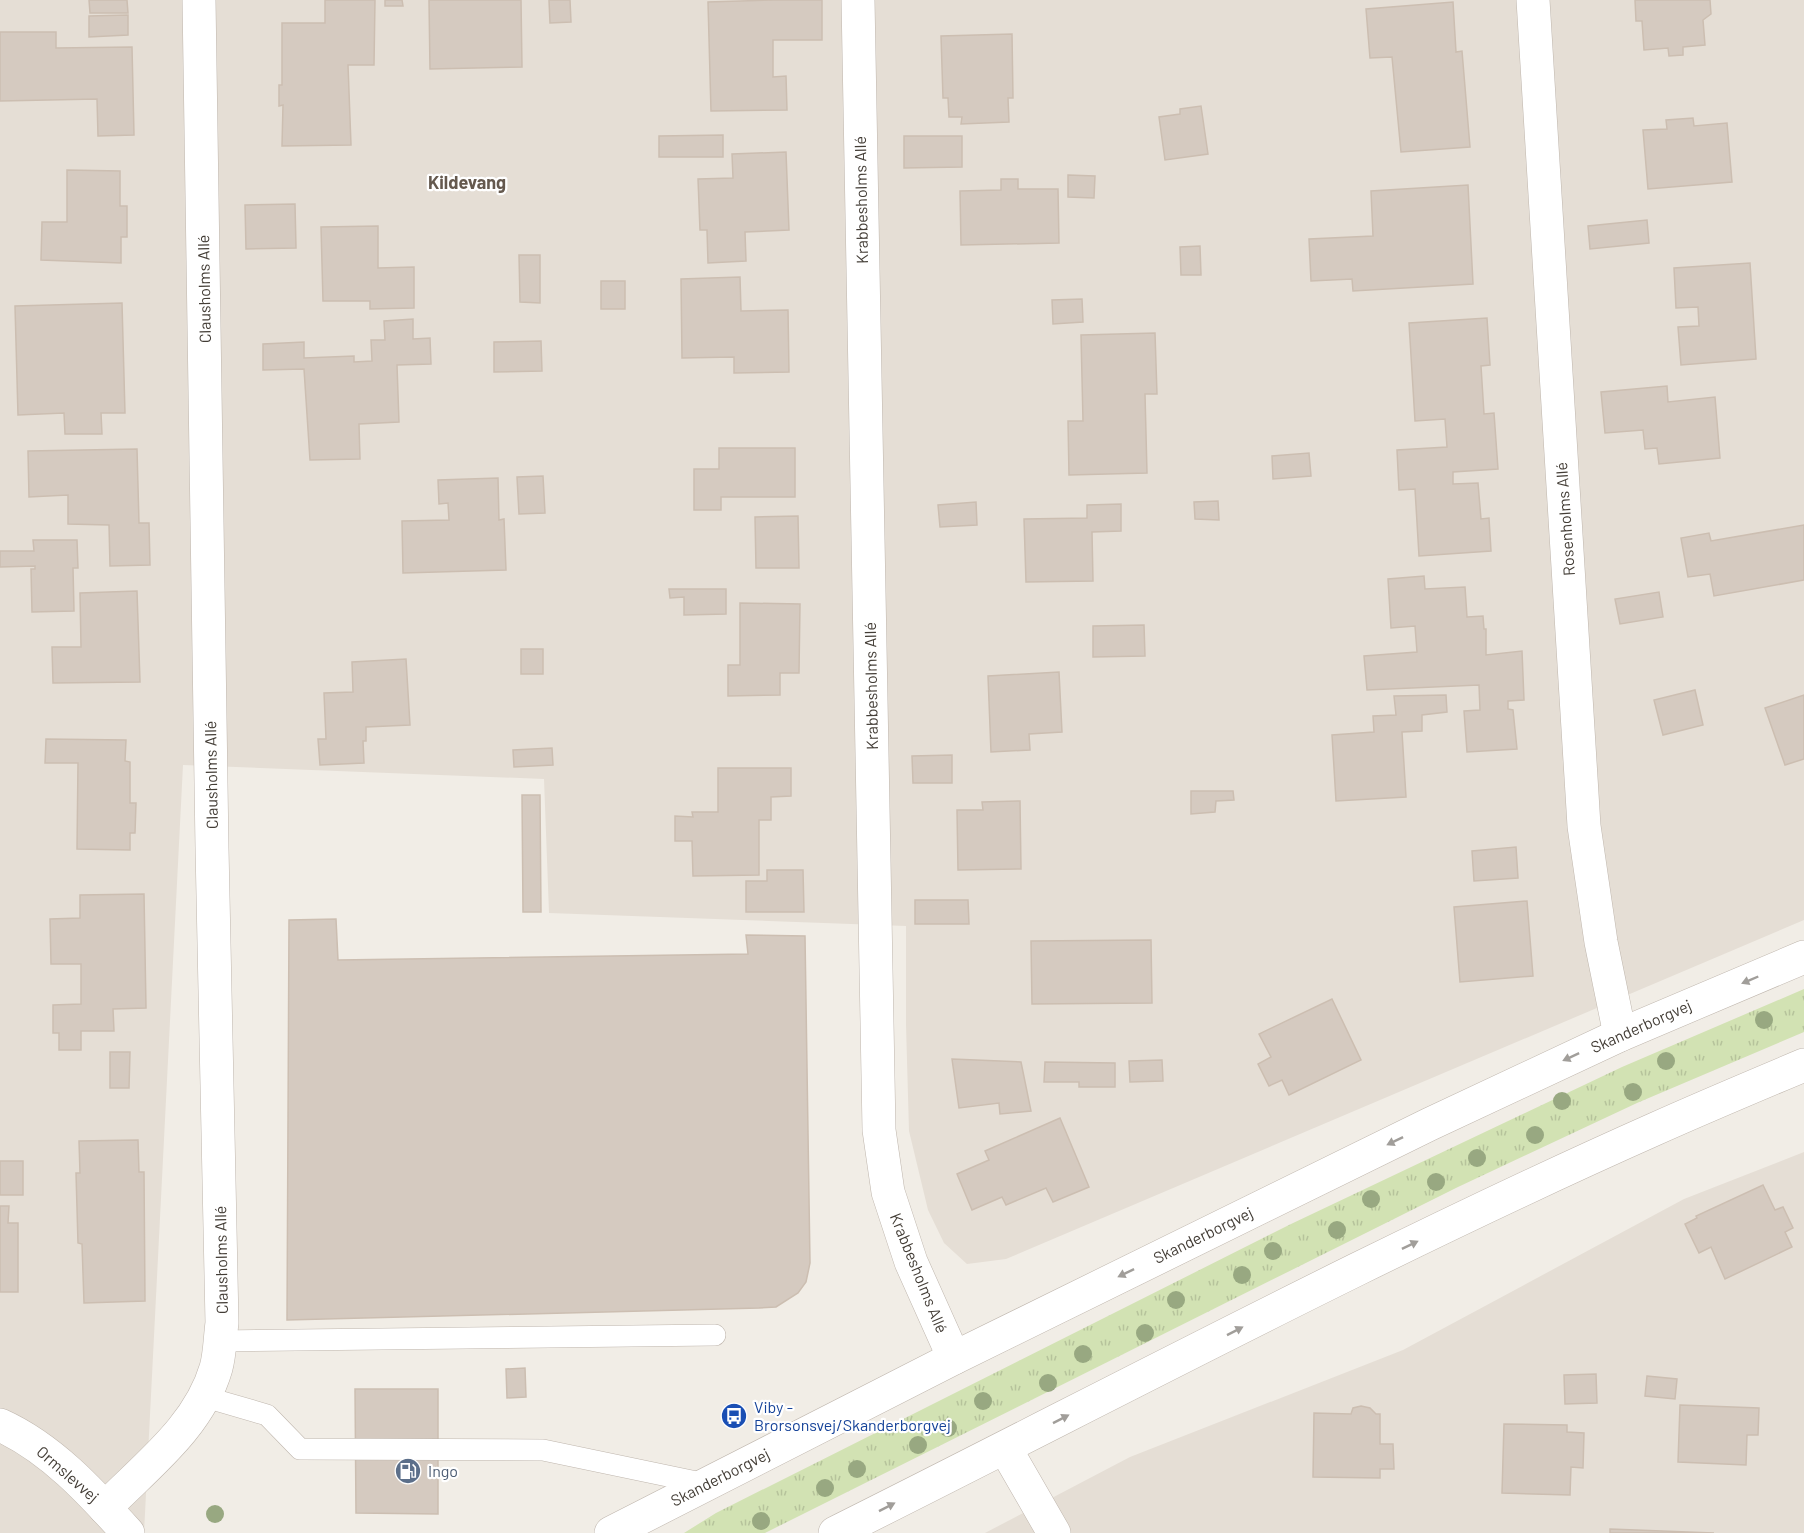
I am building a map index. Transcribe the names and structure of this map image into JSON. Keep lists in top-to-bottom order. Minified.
{"streets":{"street":["Krabbesholms Allé","Clausholms Allé","Rosenholms Allé","Skanderborgvej","Ormslevvej"]},"crossings":[["Krabbesholms Allé","Skanderborgvej"],["Clausholms Allé","Ormslevvej"],["Rosenholms Allé","Skanderborgvej"]],"districts":["Kildevang"],"places":{"bus stop":["Viby - Brorsonsvej/Skanderborgvej"],"fuel station":["Ingo"]}}
